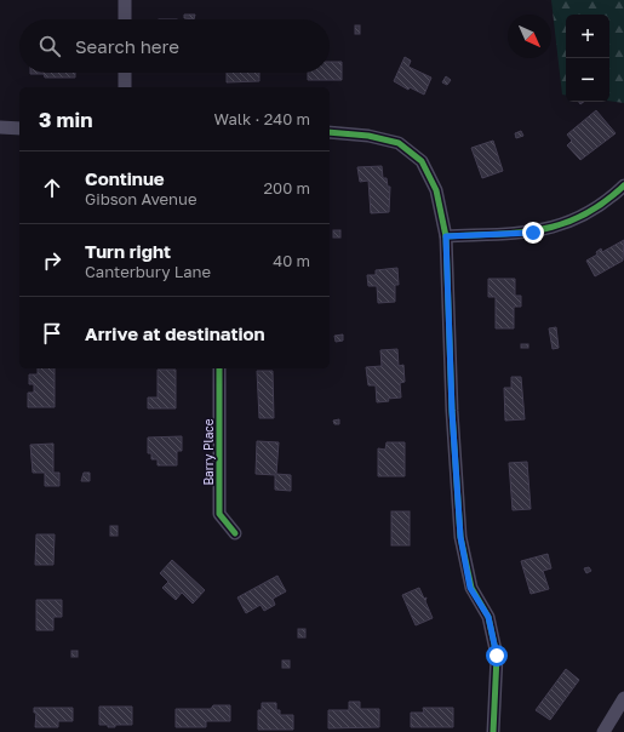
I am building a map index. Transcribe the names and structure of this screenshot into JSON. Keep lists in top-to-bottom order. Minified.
{"streets":{"street":["Barry Place"]},"north":"bottom right","page":{"map_buttons":["+","−"],"search":"Search here","heading":["3 min","Walk · 240 m"],"list":[["Continue","Gibson Avenue","200 m"],["Turn right","Canterbury Lane","40 m"],"Arrive at destination"]}}
